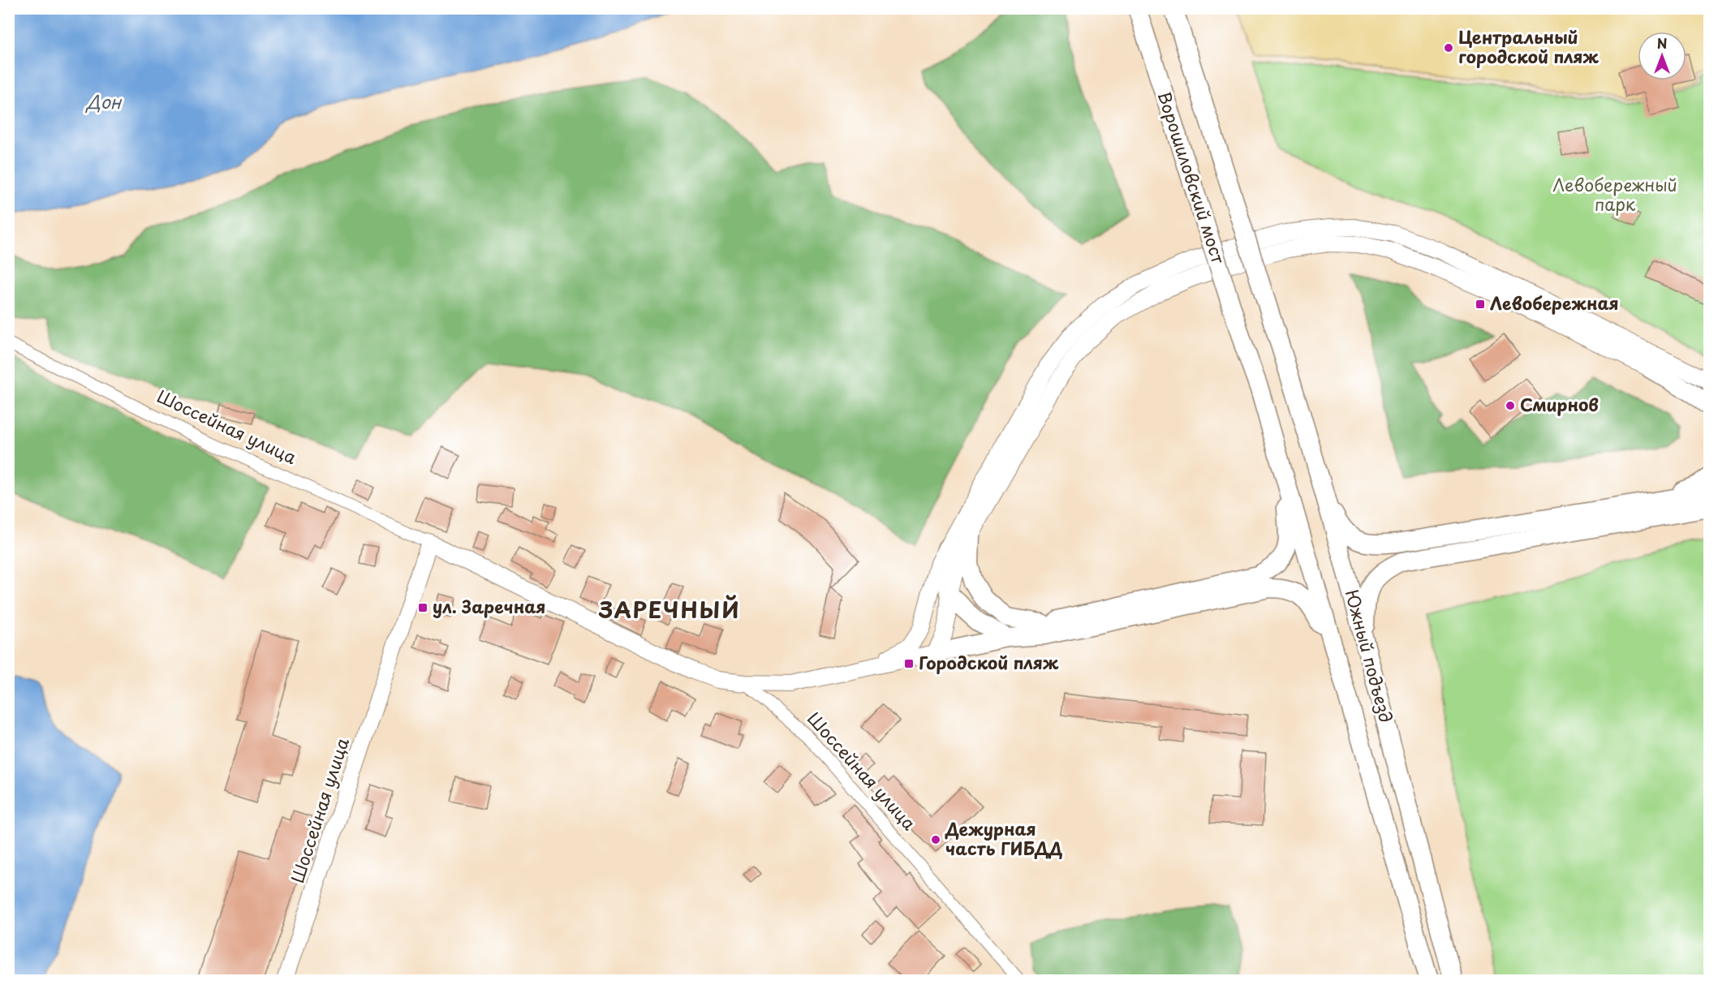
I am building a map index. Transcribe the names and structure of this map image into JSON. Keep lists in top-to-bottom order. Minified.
{"streets":{"main road":["Ворошиловский мост","Шоссейная улица","Южный подъезд"]},"crossings":[["Ворошиловский мост","Южный подъезд"]],"districts":["ЗАРЕЧНЫЙ"],"water":["Дон"],"parks":["Левобережный парк"],"places":{"other":["Центральный городской пляж","Смирнов","Дежурная часть ГИБДД"],"transit":["Левобережная","ул. Заречная","Городской пляж"]},"north":"top"}
